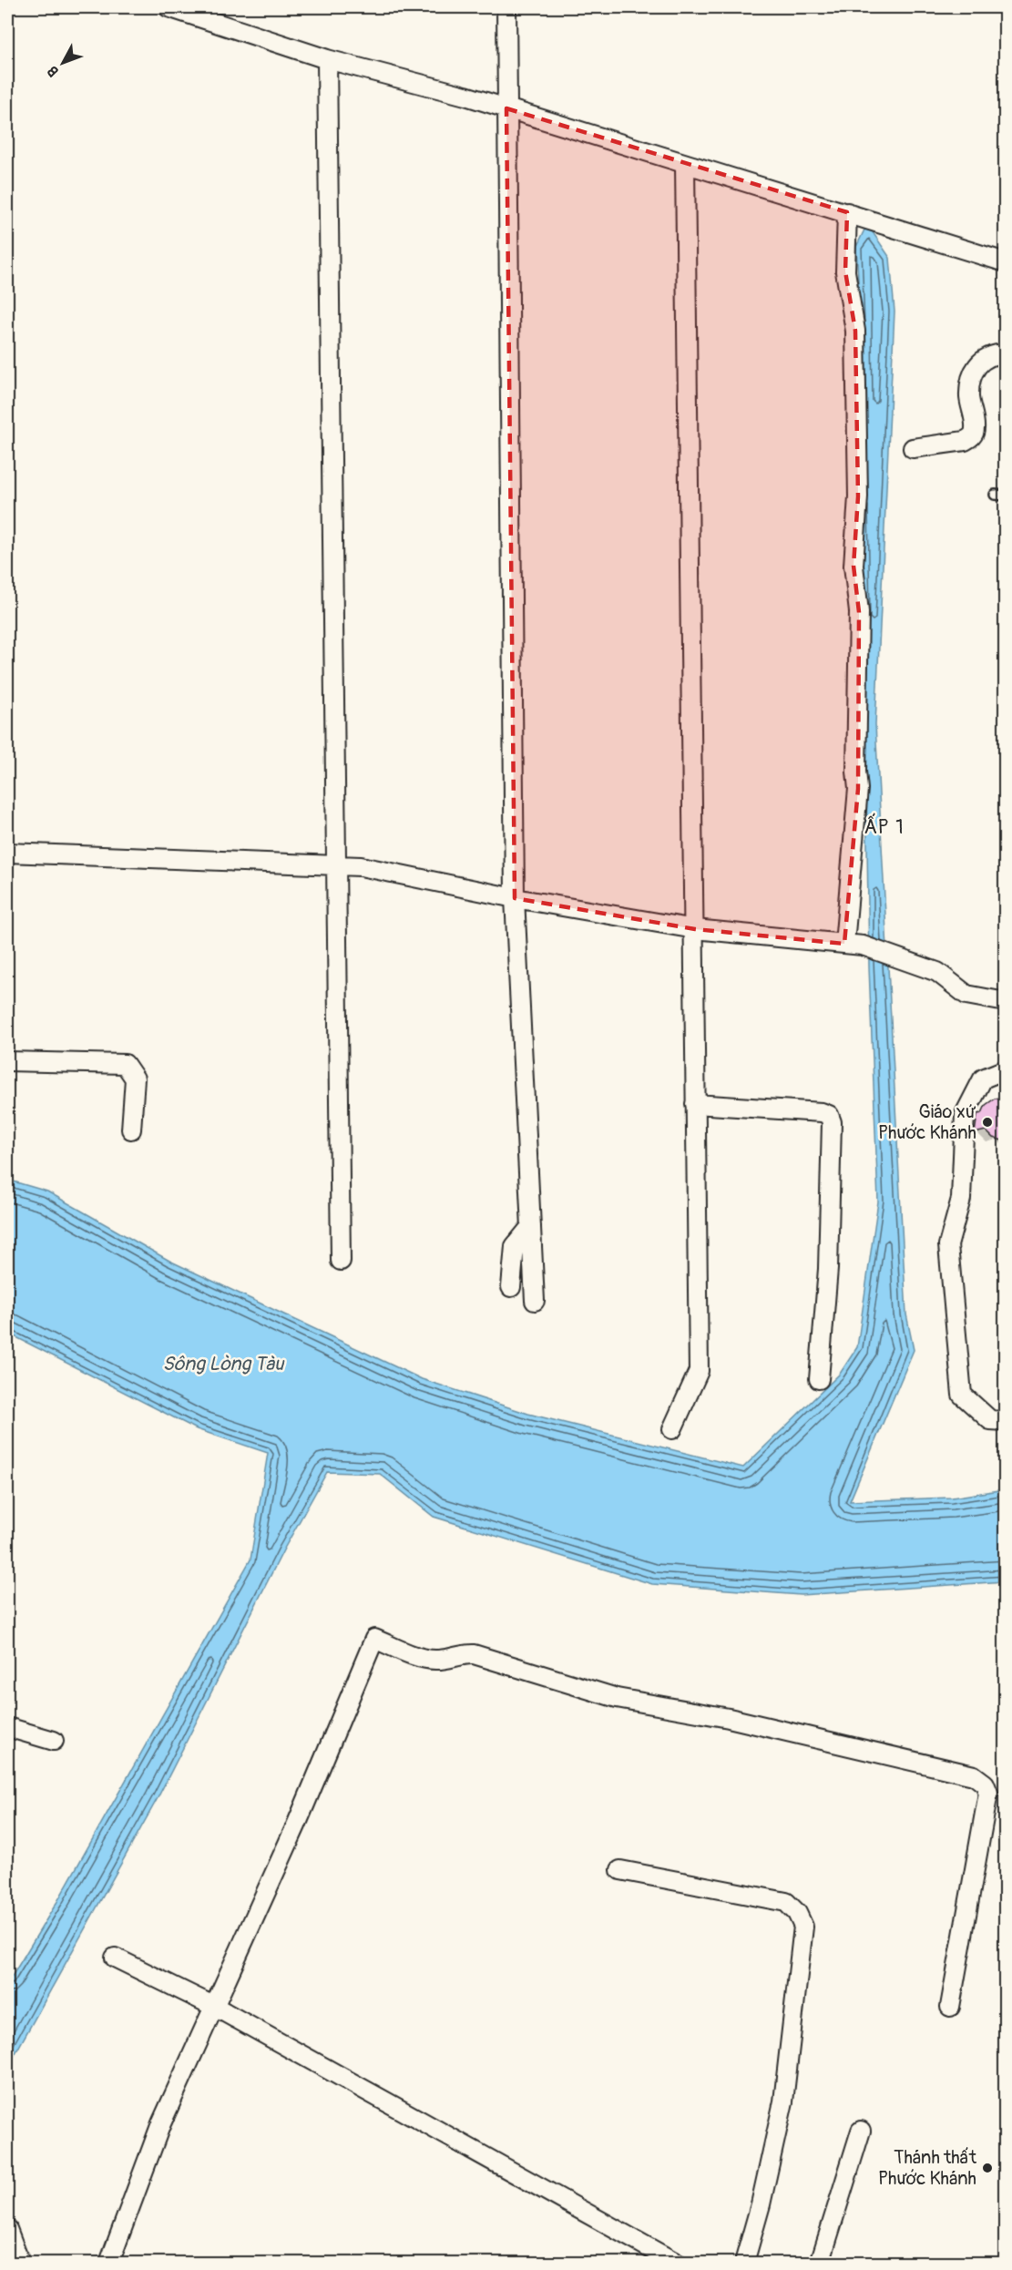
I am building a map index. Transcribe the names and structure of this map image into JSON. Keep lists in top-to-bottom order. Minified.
{"districts":["ẤP 1"],"water":["Sông Lòng Tàu"],"places":["Giáo xứ Phước Khánh","Thánh thất Phước Khánh"],"north":"bottom left"}
